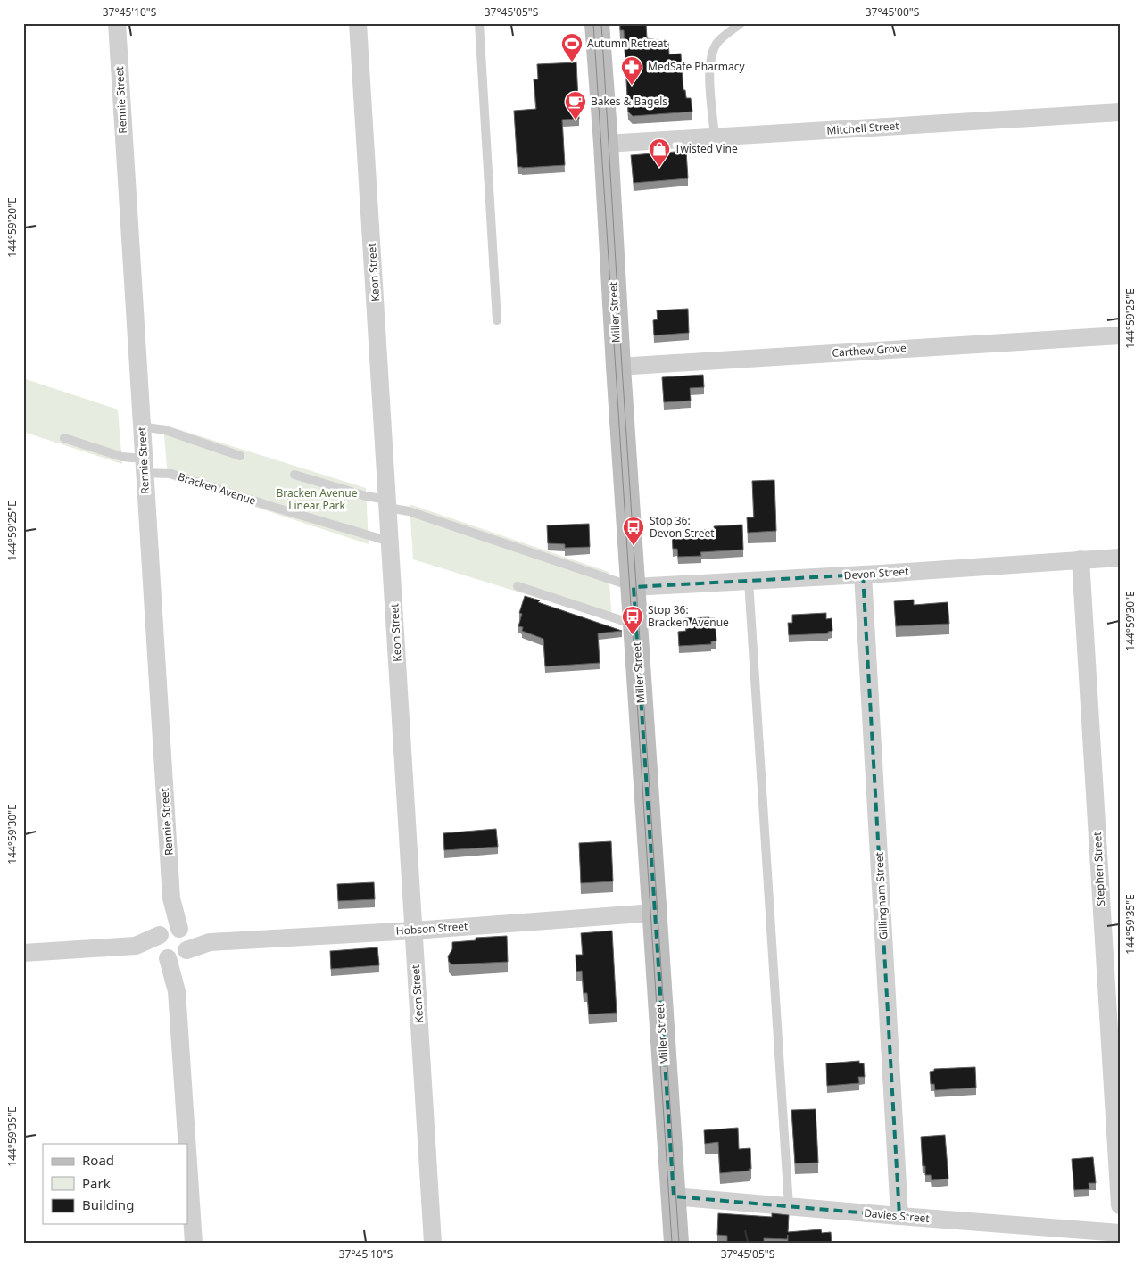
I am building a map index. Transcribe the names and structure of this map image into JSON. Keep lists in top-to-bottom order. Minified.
{"streets":{"street":["Rennie Street","Mitchell Street","Keon Street","Miller Street","Carthew Grove","Devon Street","Stephen Street","Gillingham Street","Hobson Street","Davies Street"],"lane":["Bracken Avenue"]},"crossings":[["Rennie Street","Bracken Avenue"],["Rennie Street","Hobson Street"],["Mitchell Street","Miller Street"],["Keon Street","Bracken Avenue"],["Keon Street","Hobson Street"],["Miller Street","Carthew Grove"],["Miller Street","Devon Street"],["Miller Street","Hobson Street"],["Miller Street","Davies Street"],["Devon Street","Stephen Street"],["Devon Street","Gillingham Street"],["Gillingham Street","Davies Street"]],"parks":["Bracken Avenue Linear Park"],"places":{"sports":["Autumn Retreat"],"pharmacy":["MedSafe Pharmacy"],"cafe":["Bakes & Bagels"],"shop":["Twisted Vine"],"bus stop":["Stop 36: Devon Street","Stop 36: Bracken Avenue"]},"legend":["Road","Park","Building"],"coordinates":["37°45'10\"S","37°45'05\"S","37°45'00\"S","144°59'20\"E","144°59'25\"E","144°59'30\"E","144°59'35\"E"]}
